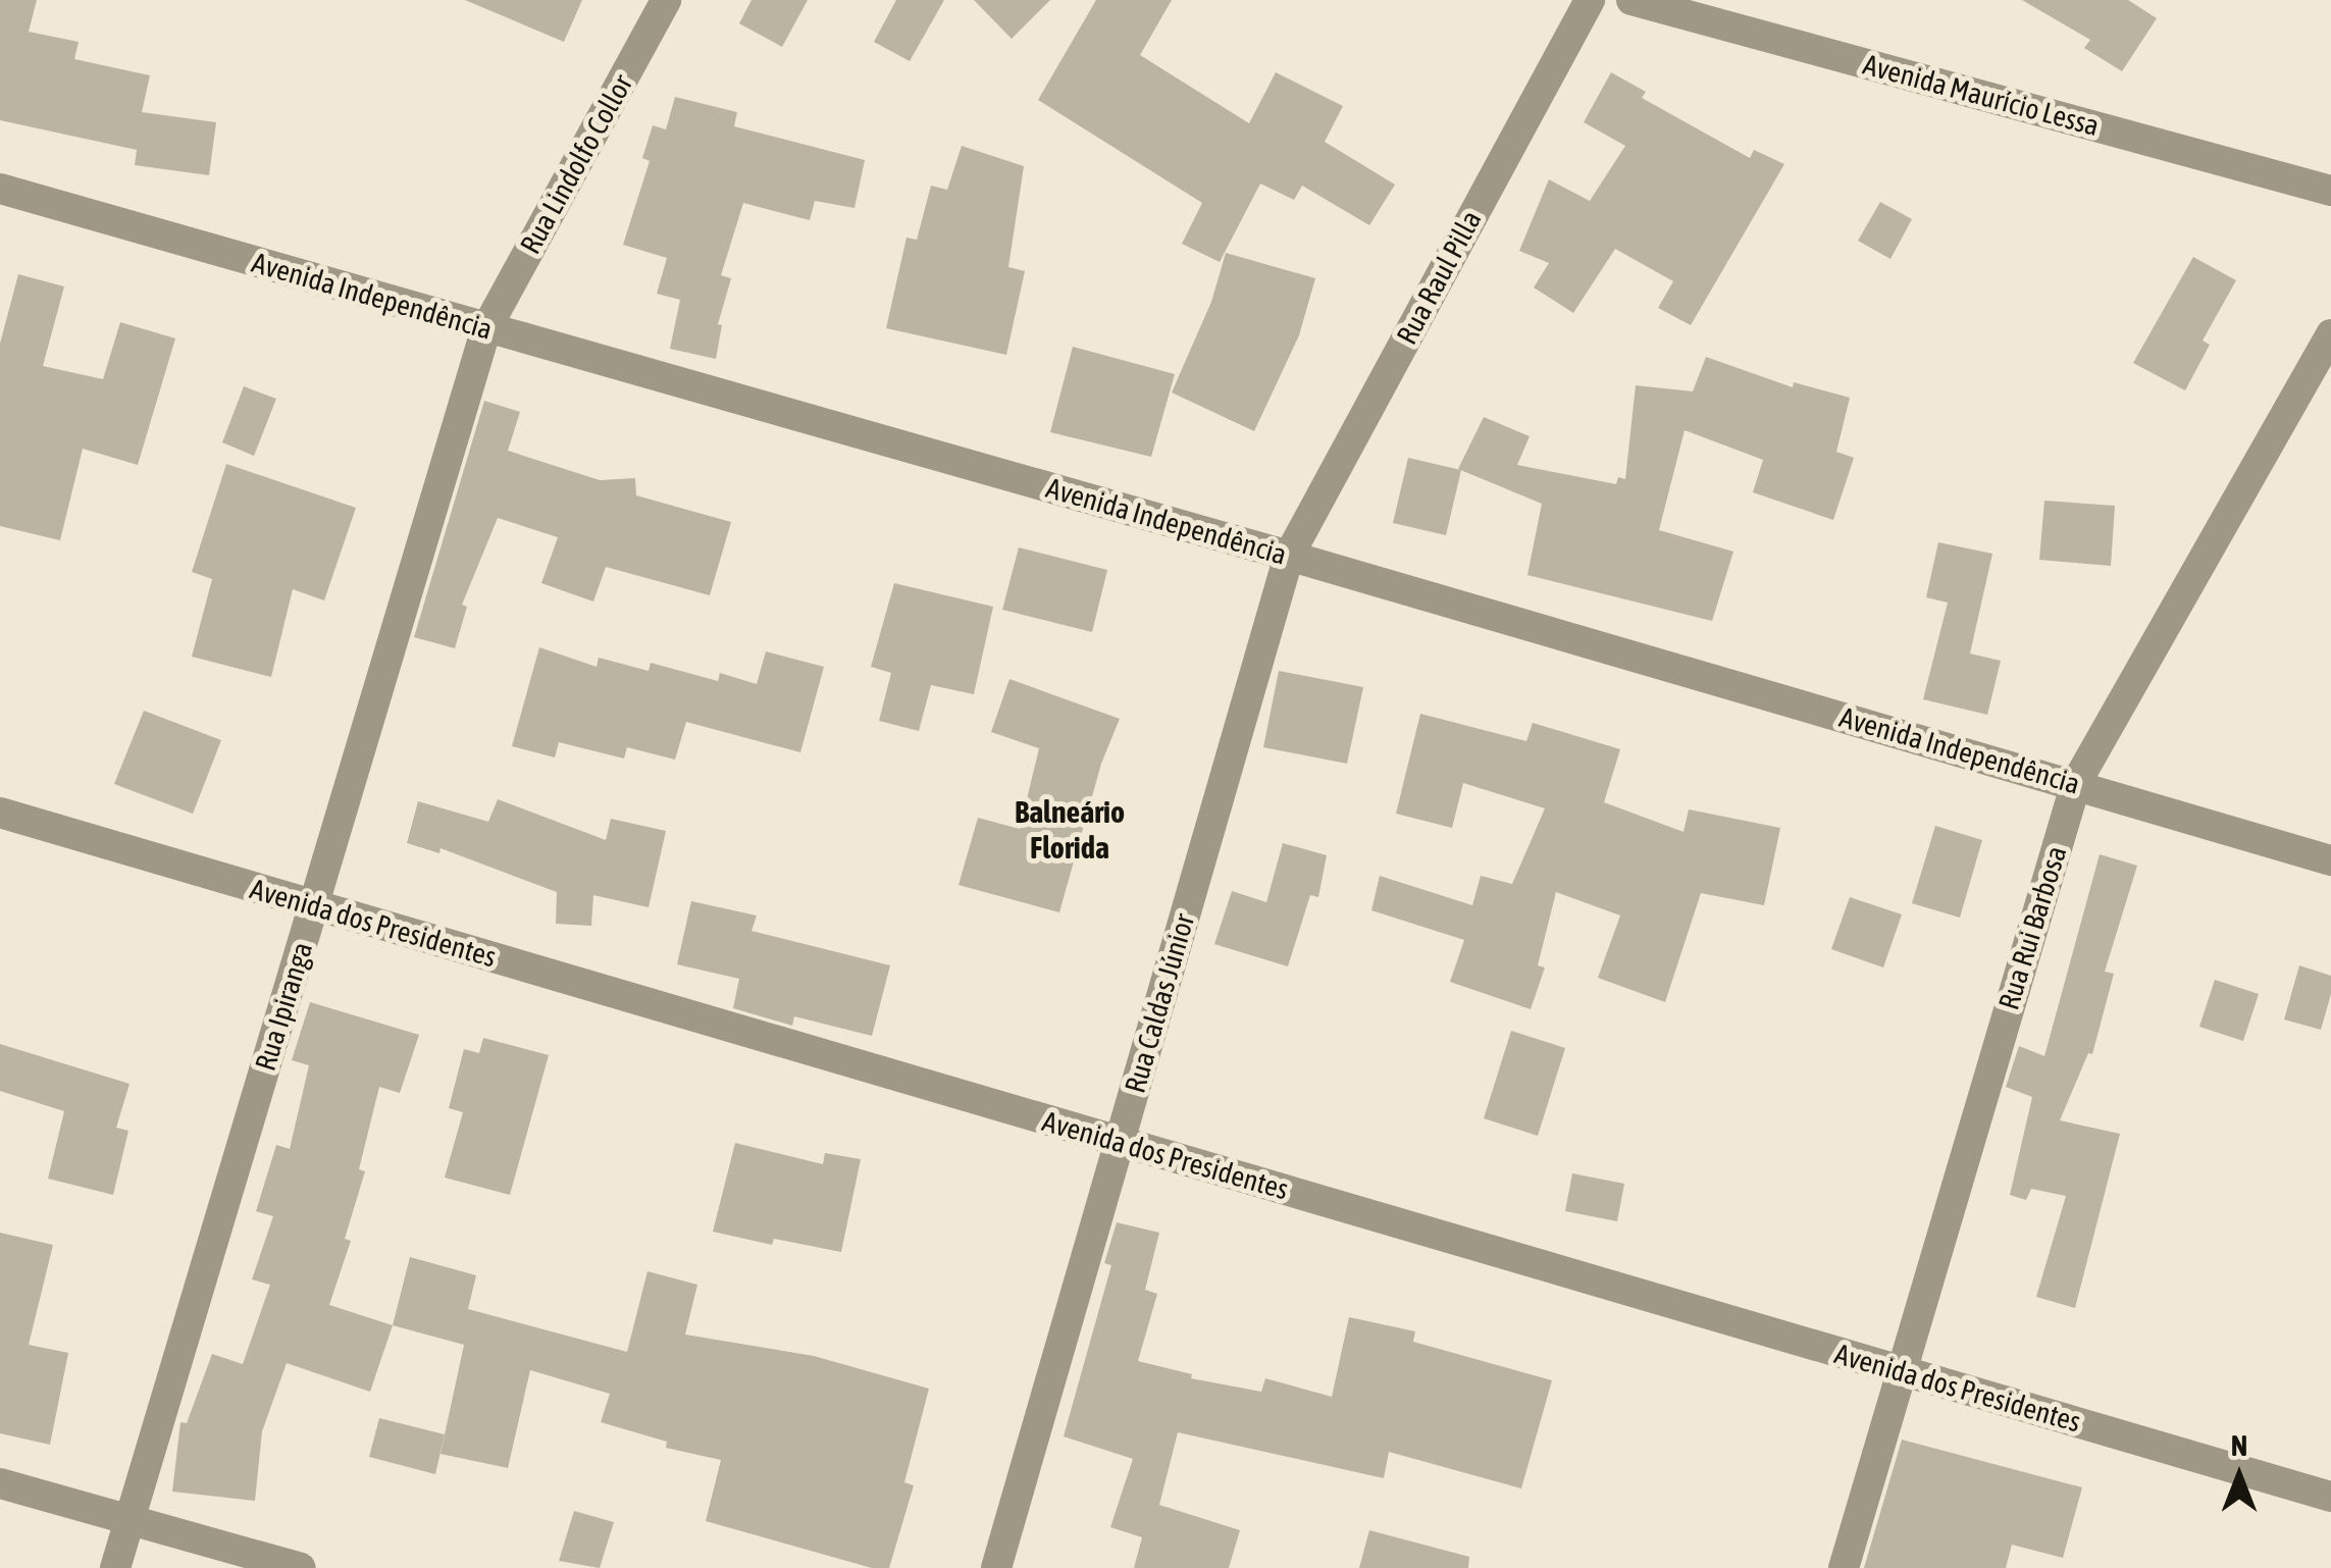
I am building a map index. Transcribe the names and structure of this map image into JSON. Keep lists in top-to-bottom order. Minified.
{"streets":{"street":["Avenida Maurício Lessa","Rua Lindolfo Collor","Rua Raul Pilla","Avenida Independência","Avenida dos Presidentes","Rua Rui Barbosa","Rua Caldas Júnior","Rua Ipiranga"]},"crossings":[["Rua Lindolfo Collor","Avenida Independência"],["Rua Lindolfo Collor","Rua Ipiranga"],["Rua Raul Pilla","Avenida Independência"],["Rua Raul Pilla","Rua Caldas Júnior"],["Avenida Independência","Rua Rui Barbosa"],["Avenida Independência","Rua Caldas Júnior"],["Avenida Independência","Rua Ipiranga"],["Avenida dos Presidentes","Rua Rui Barbosa"],["Avenida dos Presidentes","Rua Caldas Júnior"],["Avenida dos Presidentes","Rua Ipiranga"]],"districts":["Balneário Florida"],"north":"top"}
